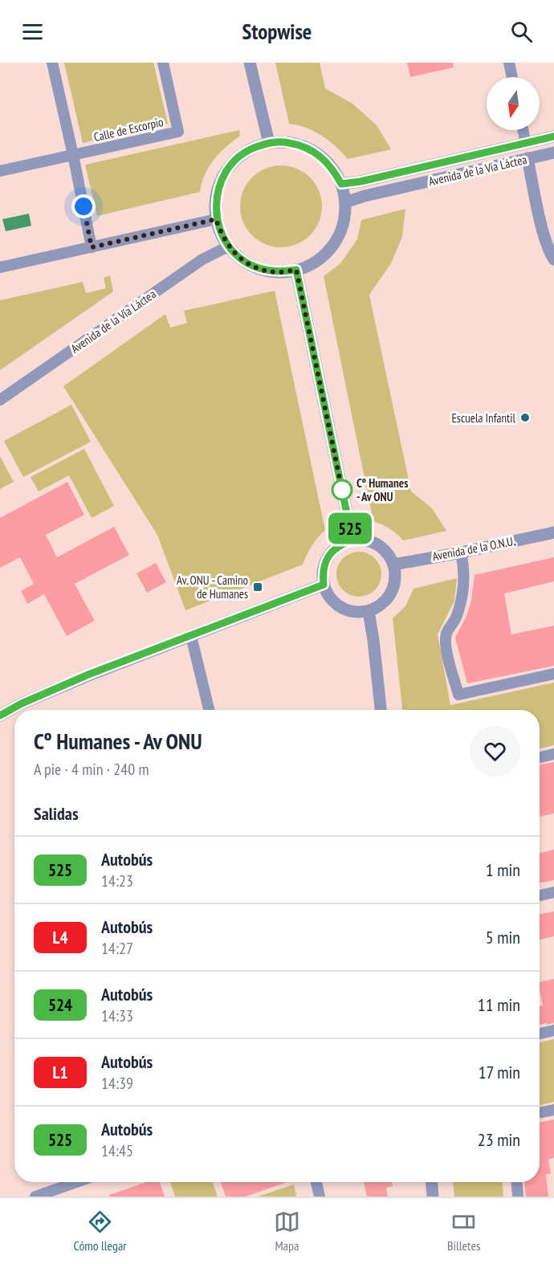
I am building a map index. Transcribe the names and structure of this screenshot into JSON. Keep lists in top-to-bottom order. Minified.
{"streets":{"street":["Calle de Escorpio","Avenida de la Vía Láctea","Avenida de la O.N.U."]},"places":{"other":["Escuela Infantil","Cº Humanes - Av ONU"],"transit":["Av. ONU - Camino de Humanes"]},"lines":["bus line 525"],"north":"bottom","page":{"header":"Stopwise","on_map":"525","heading":[["Cº Humanes - Av ONU","A pie · 4 min · 240 m"],"Salidas"],"list":[{"mark":"525","name":"Autobús","note":"14:23","value":"1 min"},{"mark":"L4","name":"Autobús","note":"14:27","value":"5 min"},{"mark":"524","name":"Autobús","note":"14:33","value":"11 min"},{"mark":"L1","name":"Autobús","note":"14:39","value":"17 min"},{"mark":"525","name":"Autobús","note":"14:45","value":"23 min"}],"tabs":["Cómo llegar","Mapa","Billetes"]}}
